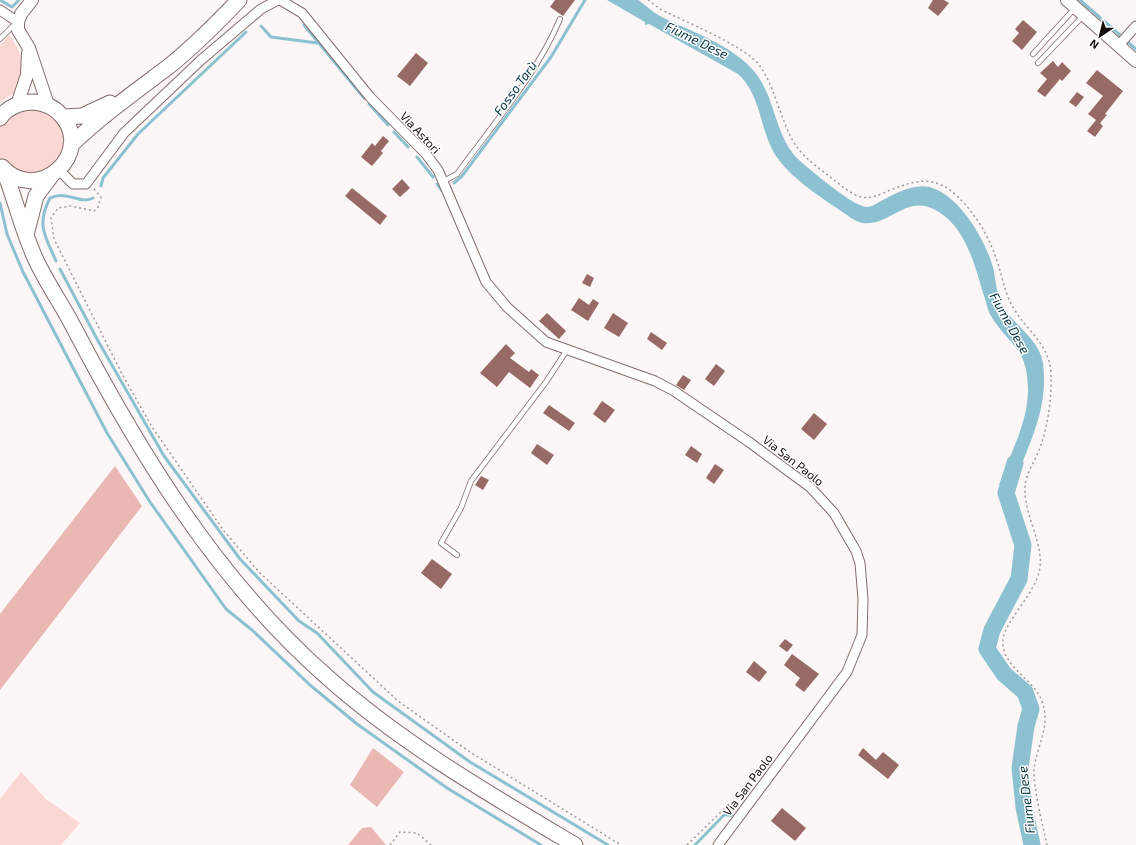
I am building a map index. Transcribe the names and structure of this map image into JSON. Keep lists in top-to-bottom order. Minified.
{"streets":{"street":["Via Astori","Via San Paolo"]},"crossings":[["Via Astori","Via San Paolo"]],"water":["Fiume Dese","Fosso Tarù"],"north":"bottom left"}
